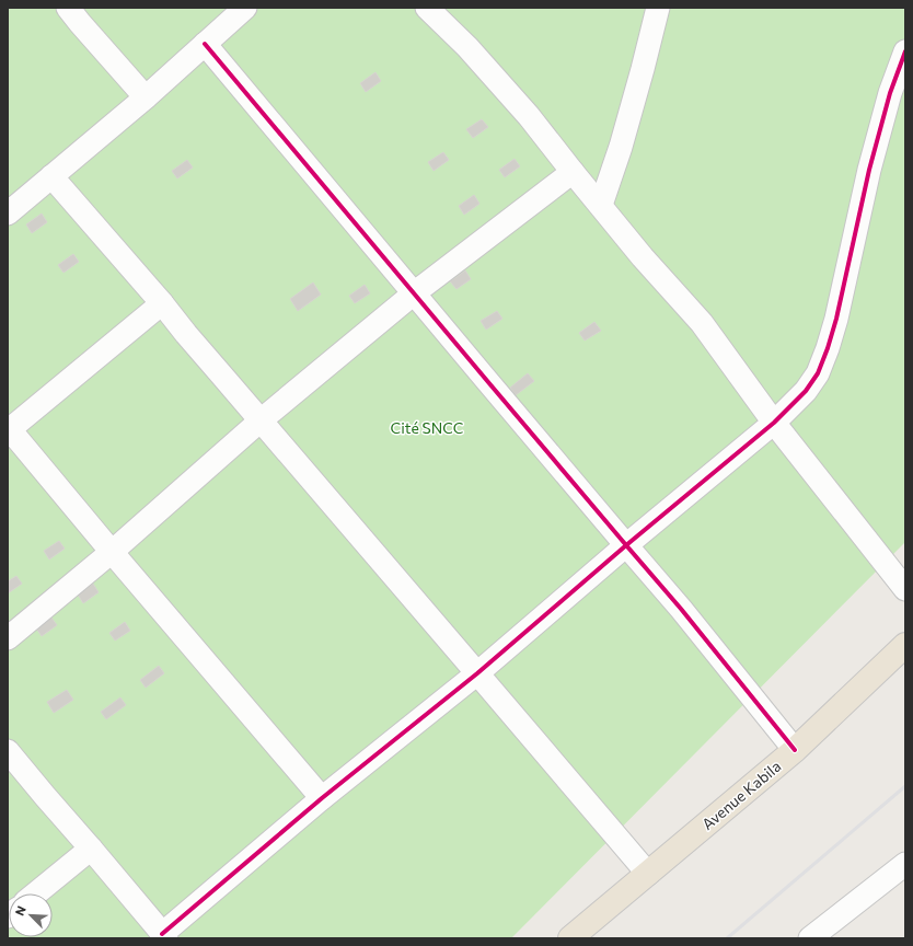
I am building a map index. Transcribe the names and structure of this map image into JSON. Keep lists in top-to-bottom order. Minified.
{"streets":{"highway":["Avenue Kabila"]},"parks":["Cité SNCC"],"north":"top left"}
